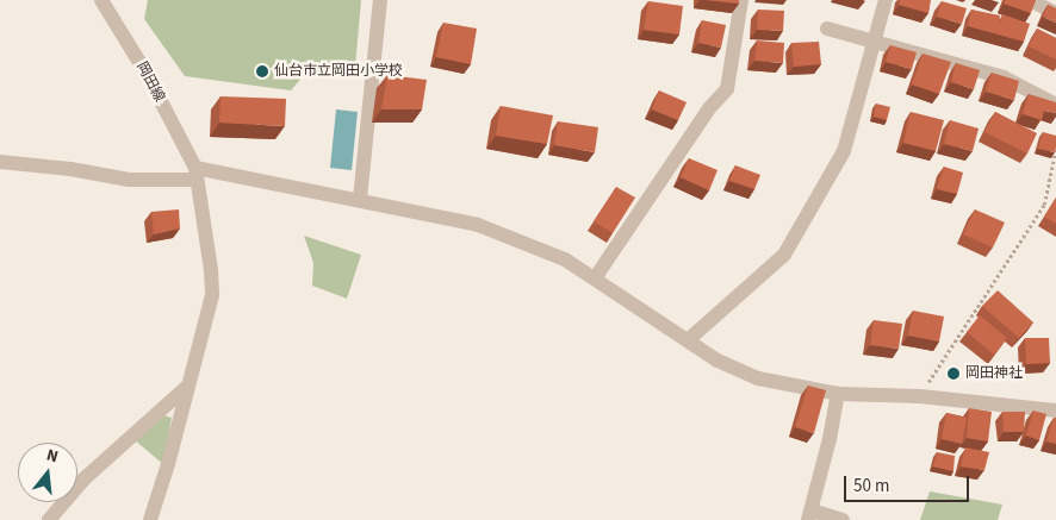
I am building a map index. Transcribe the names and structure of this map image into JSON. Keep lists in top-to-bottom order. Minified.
{"streets":{"street":["岡田線"]},"places":["仙台市立岡田小学校","岡田神社"],"scale_bar":"50 m","north":"top"}
